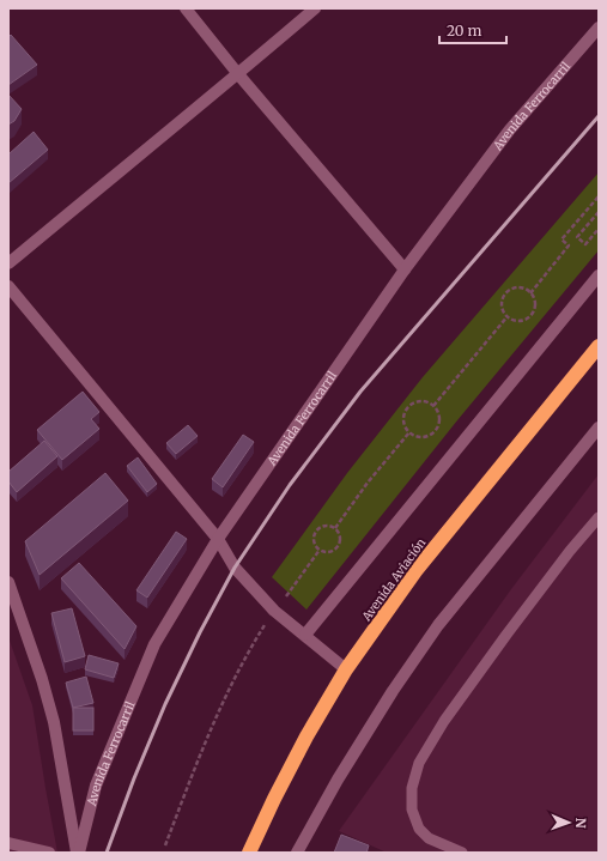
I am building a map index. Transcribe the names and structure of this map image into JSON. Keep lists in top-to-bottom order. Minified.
{"streets":{"highway":["Avenida Aviación"],"street":["Avenida Ferrocarril"]},"scale_bar":"20 m","north":"right"}
